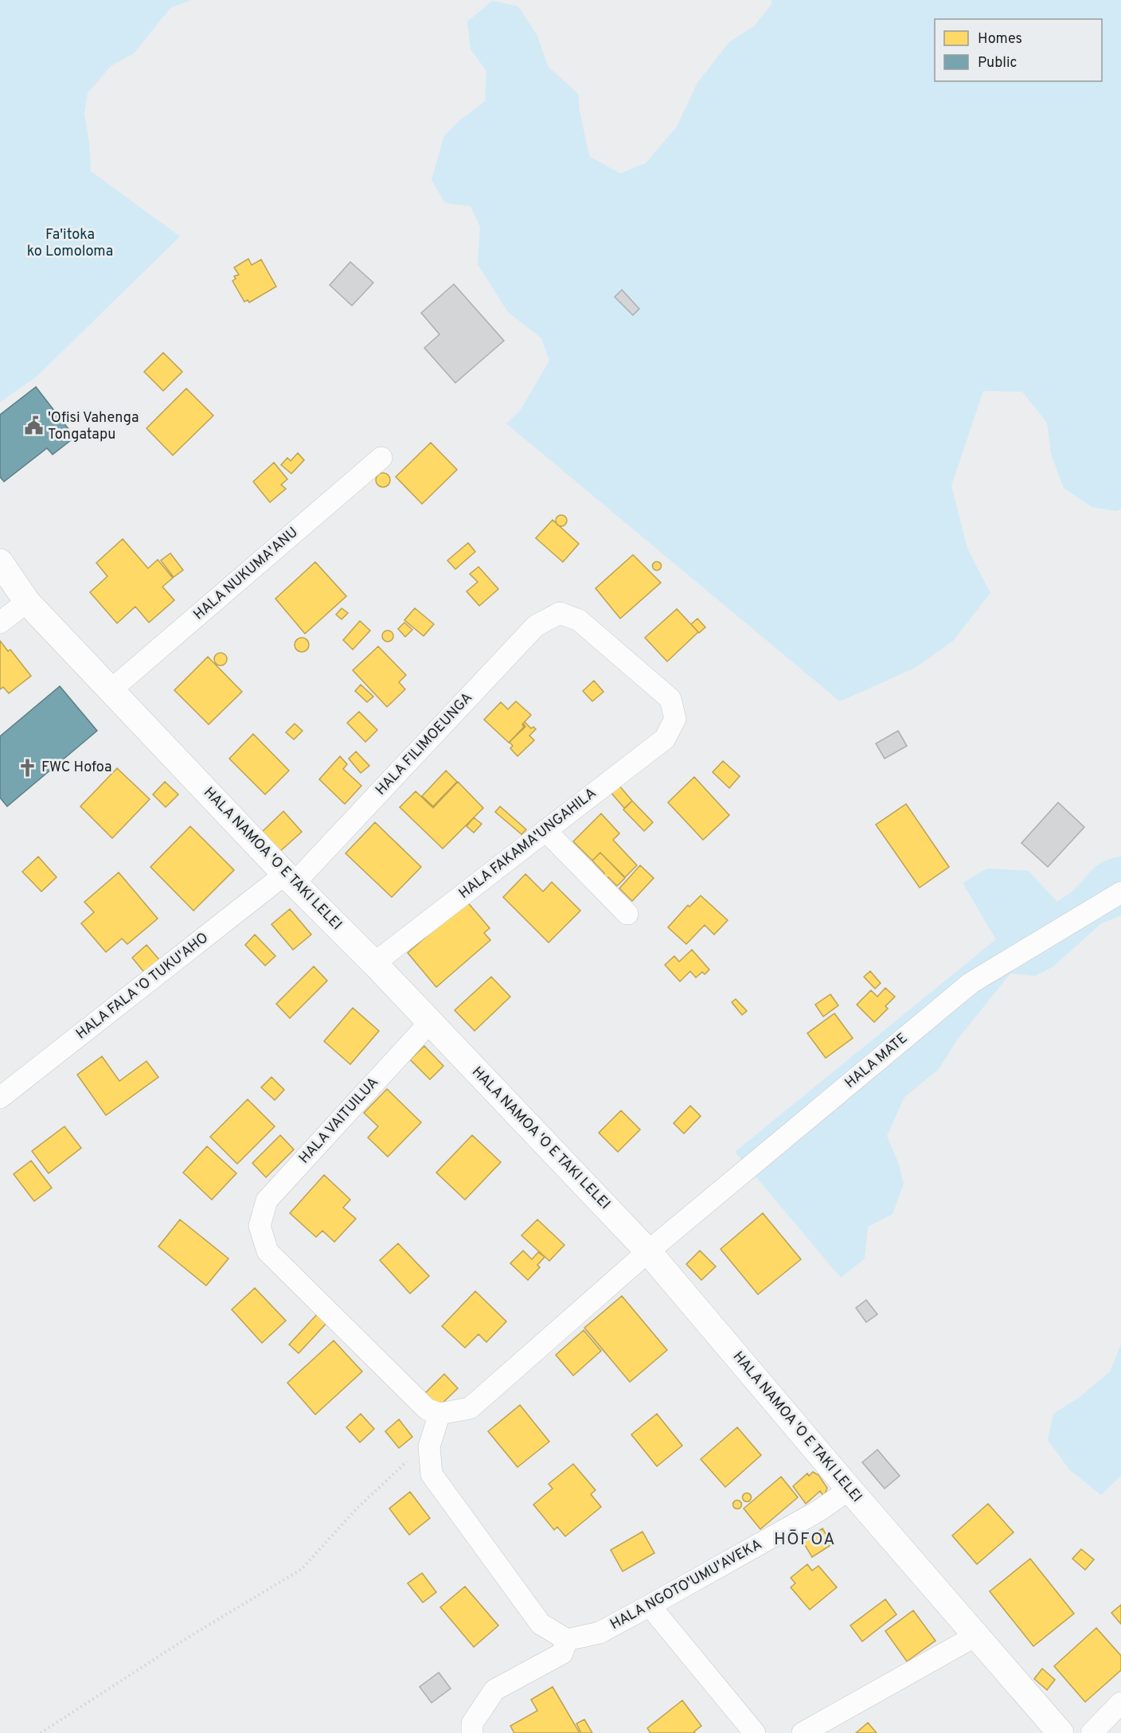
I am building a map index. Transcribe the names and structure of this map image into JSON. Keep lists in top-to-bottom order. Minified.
{"streets":{"street":["HALA NUKUMA'ANU","HALA FILIMOEUNGA","HALA FAKAMA'UNGAHILA","HALA NAMOA 'O E TAKI LELEI","HALA FALA 'O TUKU'AHO","HALA MATE","HALA VAITUILUA","HALA NGOTO'UMU'AVEKA"]},"crossings":[["HALA NUKUMA'ANU","HALA NAMOA 'O E TAKI LELEI"],["HALA FILIMOEUNGA","HALA FAKAMA'UNGAHILA"],["HALA FILIMOEUNGA","HALA NAMOA 'O E TAKI LELEI"],["HALA FILIMOEUNGA","HALA FALA 'O TUKU'AHO"],["HALA FAKAMA'UNGAHILA","HALA NAMOA 'O E TAKI LELEI"],["HALA NAMOA 'O E TAKI LELEI","HALA FALA 'O TUKU'AHO"],["HALA NAMOA 'O E TAKI LELEI","HALA MATE"],["HALA NAMOA 'O E TAKI LELEI","HALA VAITUILUA"],["HALA NAMOA 'O E TAKI LELEI","HALA NGOTO'UMU'AVEKA"],["HALA MATE","HALA VAITUILUA"]],"districts":["HŌFOA"],"parks":["Fa'itoka ko Lomoloma"],"places":{"public building":["'Ofisi Vahenga Tongatapu"],"church":["FWC Hofoa"]},"legend":["Homes","Public"]}
